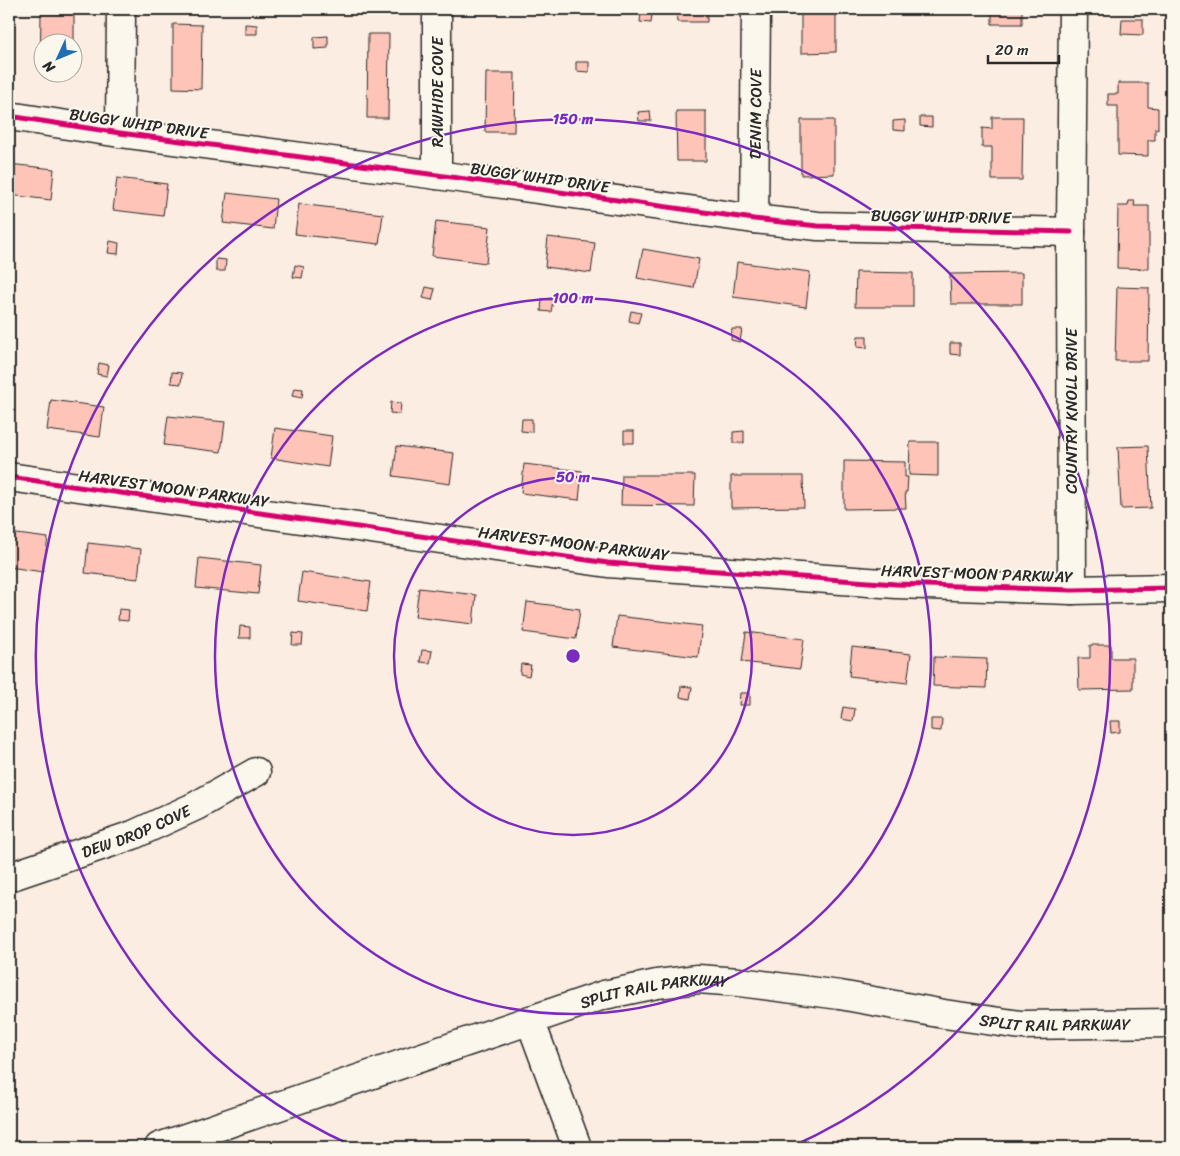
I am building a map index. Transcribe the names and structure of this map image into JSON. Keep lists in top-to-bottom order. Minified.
{"streets":{"street":["RAWHIDE COVE","DENIM COVE","BUGGY WHIP DRIVE","COUNTRY KNOLL DRIVE","HARVEST MOON PARKWAY","DEW DROP COVE","SPLIT RAIL PARKWAY"]},"crossings":[["RAWHIDE COVE","BUGGY WHIP DRIVE"],["DENIM COVE","BUGGY WHIP DRIVE"],["BUGGY WHIP DRIVE","COUNTRY KNOLL DRIVE"],["COUNTRY KNOLL DRIVE","HARVEST MOON PARKWAY"]],"scale_bar":"20 m","north":"bottom left","rings":["150 m","100 m","50 m"]}
